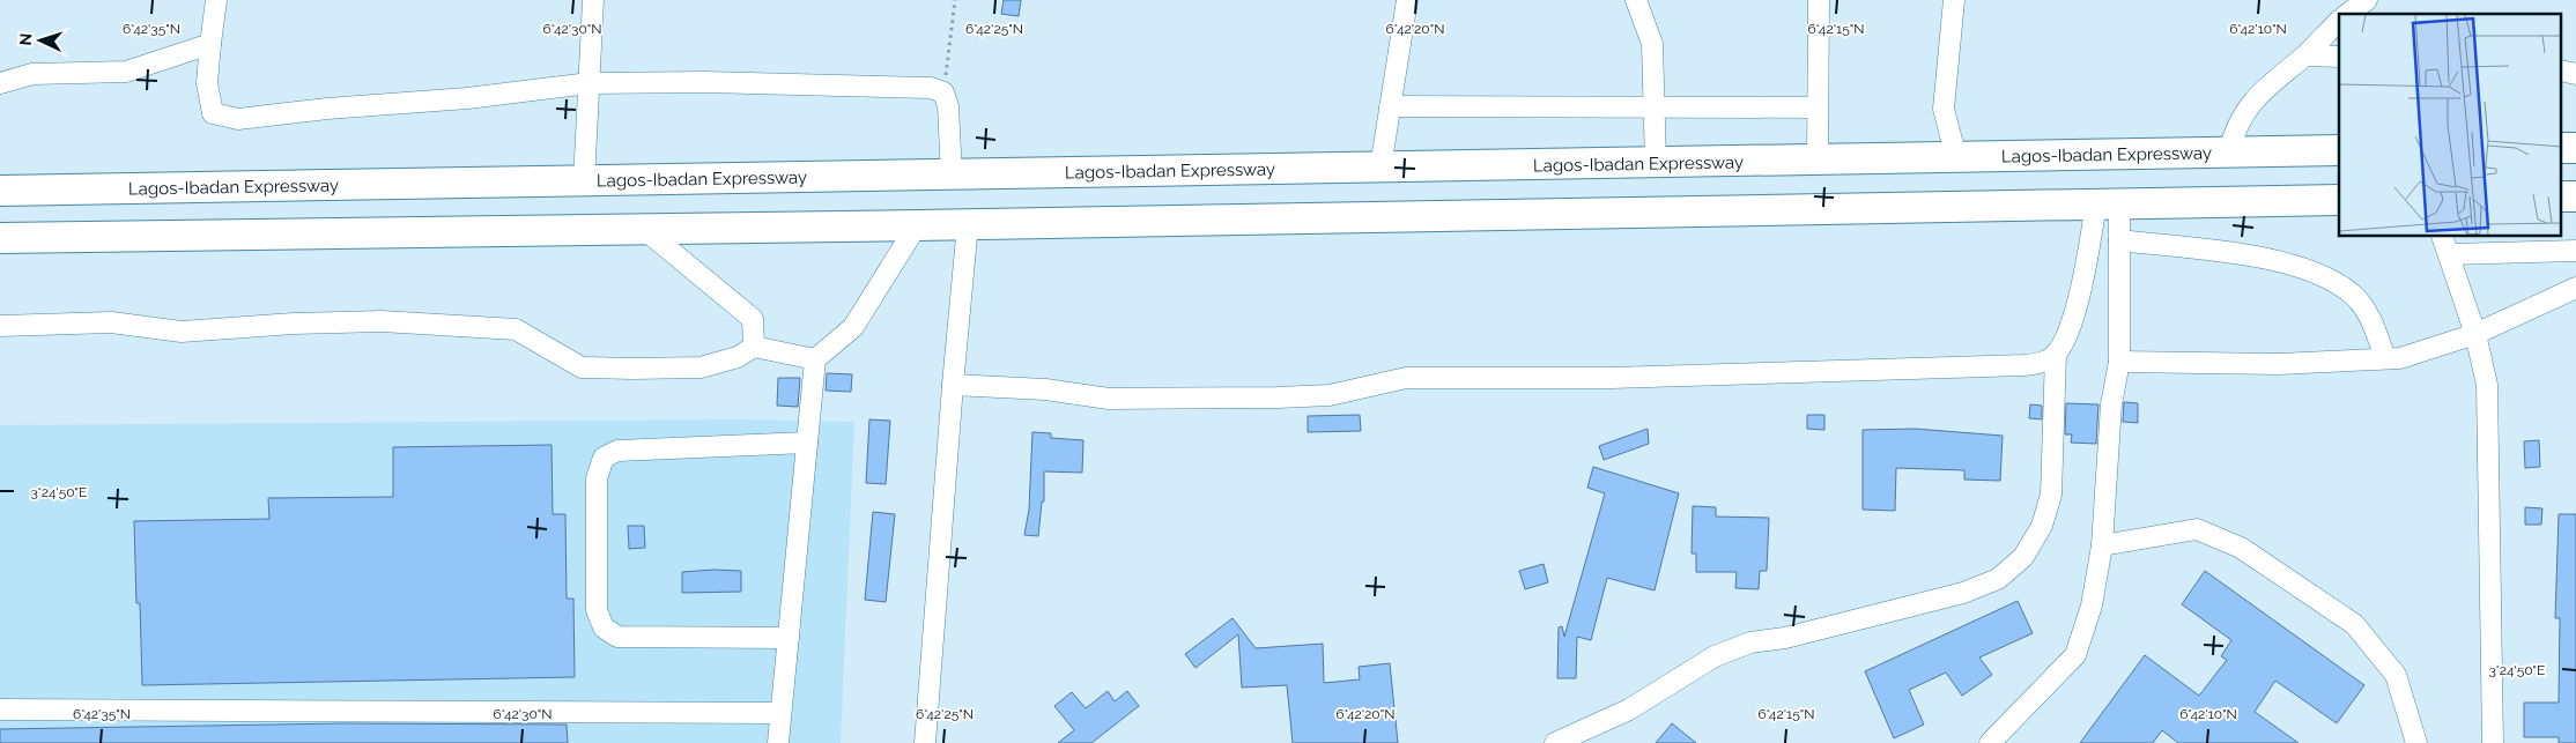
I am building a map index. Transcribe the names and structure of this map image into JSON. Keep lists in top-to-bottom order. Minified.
{"streets":{"highway":["Lagos-Ibadan Expressway"]},"north":"left","coordinates":["6°42'35\"N","6°42'30\"N","6°42'25\"N","6°42'20\"N","6°42'15\"N","6°42'10\"N","3°24'50\"E"]}
